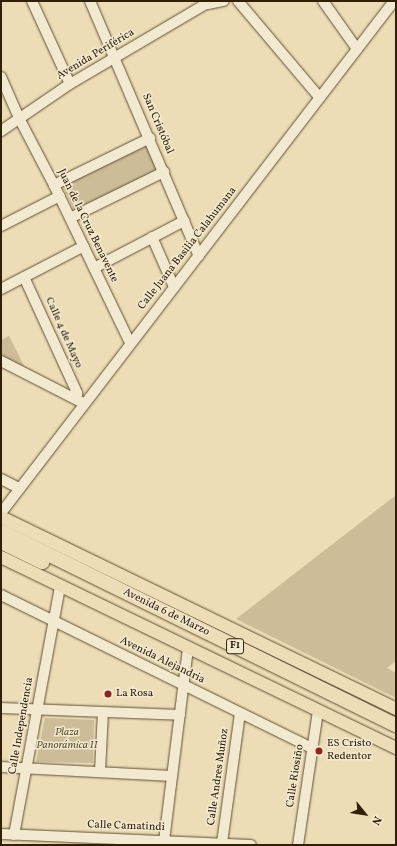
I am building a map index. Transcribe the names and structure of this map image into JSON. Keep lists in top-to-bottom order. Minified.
{"streets":{"highway":["Avenida 6 de Marzo","F1"],"street":["Avenida Periférica","San Cristóbal","Juan de la Cruz Benavente","Calle Juana Basilia Calahumana","Calle 4 de Mayo","Avenida Alejandria","Calle Independencia","Calle Riosiño","Calle Andres Muñoz","Calle Camatindi"]},"crossings":[["Avenida Periférica","San Cristóbal"],["Avenida Periférica","Juan de la Cruz Benavente"],["San Cristóbal","Calle Juana Basilia Calahumana"],["Juan de la Cruz Benavente","Calle Juana Basilia Calahumana"],["Calle Juana Basilia Calahumana","Calle 4 de Mayo"],["Avenida 6 de Marzo","Calle Independencia"],["Avenida 6 de Marzo","Calle Riosiño"],["Avenida Alejandria","Calle Independencia"],["Avenida Alejandria","Calle Riosiño"],["Avenida Alejandria","Calle Andres Muñoz"],["Calle Independencia","Calle Camatindi"],["Calle Andres Muñoz","Calle Camatindi"]],"parks":["Plaza Panorámica II"],"places":["La Rosa","ES Cristo Redentor"],"north":"bottom right"}
